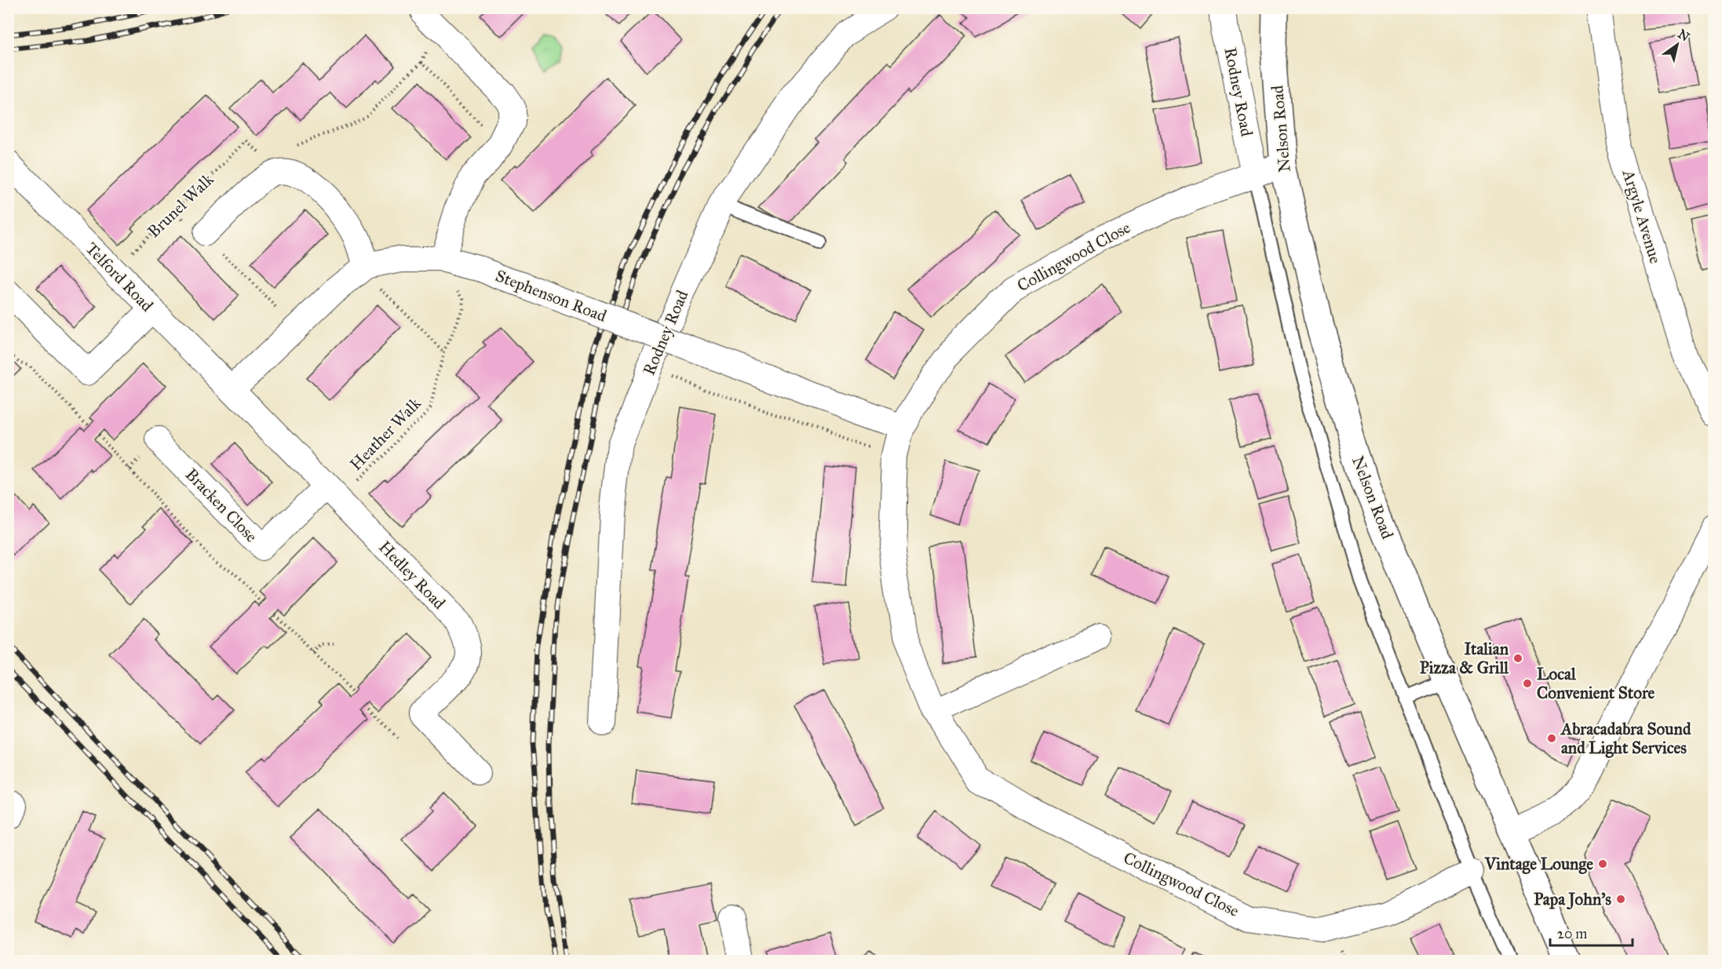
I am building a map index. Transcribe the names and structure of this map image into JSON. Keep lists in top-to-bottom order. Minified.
{"streets":{"main road":["Nelson Road"],"street":["Rodney Road","Argyle Avenue","Collingwood Close","Telford Road","Stephenson Road","Bracken Close","Hedley Road"],"path":["Brunel Walk","Heather Walk"]},"crossings":[["Rodney Road","Collingwood Close"],["Nelson Road","Collingwood Close"],["Brunel Walk","Telford Road"],["Collingwood Close","Stephenson Road"],["Telford Road","Stephenson Road"],["Telford Road","Hedley Road"],["Stephenson Road","Hedley Road"],["Heather Walk","Bracken Close"],["Heather Walk","Hedley Road"],["Bracken Close","Hedley Road"]],"places":["Italian Pizza & Grill","Local Convenient Store","Abracadabra Sound and Light Services","Vintage Lounge","Papa John's"],"scale_bar":"20 m","north":"top right"}
